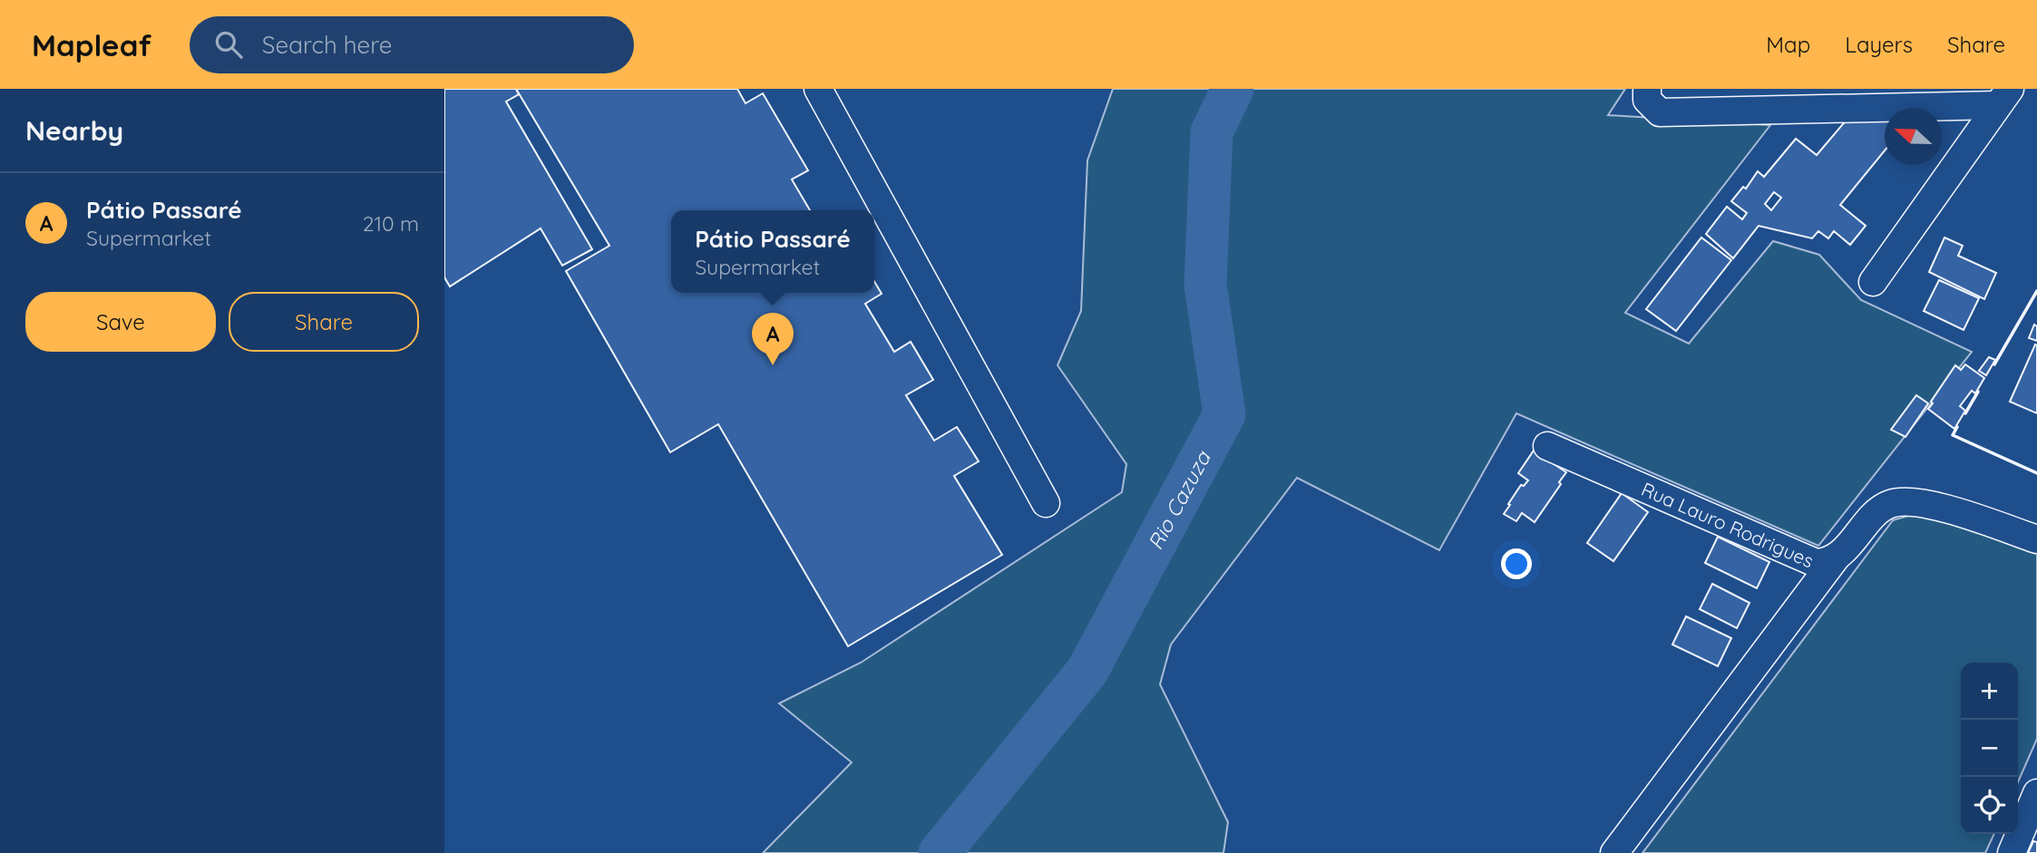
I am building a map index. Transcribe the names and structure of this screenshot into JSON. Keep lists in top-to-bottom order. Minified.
{"streets":{"street":["Rua Lauro Rodrigues"]},"water":["Rio Cazuza"],"north":"left","page":{"header":"Mapleaf","search":"Search here","nav":["Map","Layers","Share"],"heading":"Nearby","list":[{"mark":"A","name":"Pátio Passaré","note":"Supermarket","value":"210 m"}],"popup":["Pátio Passaré","Supermarket"],"buttons":["Save","Share"],"pins":"A","map_buttons":["+","−"]}}
